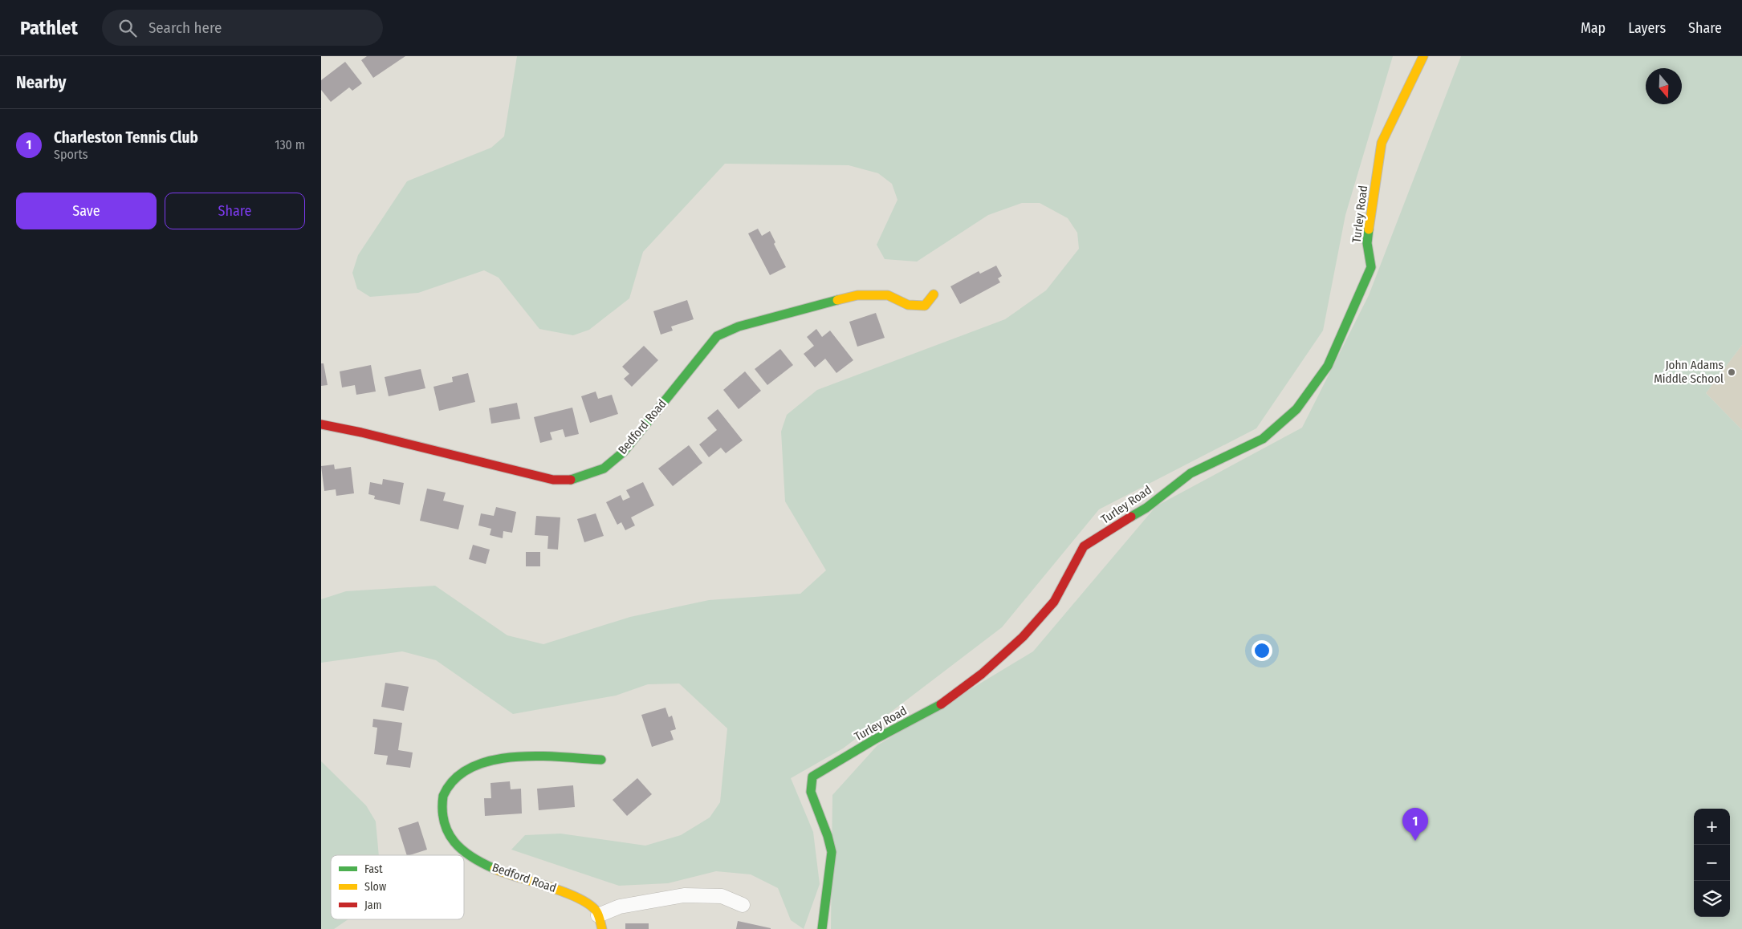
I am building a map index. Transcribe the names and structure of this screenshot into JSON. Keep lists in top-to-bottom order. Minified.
{"streets":{"street":["Turley Road","Bedford Road"]},"places":["John Adams Middle School"],"legend":["Fast","Slow","Jam"],"north":"bottom","page":{"header":"Pathlet","search":"Search here","nav":["Map","Layers","Share"],"heading":"Nearby","list":[{"mark":"1","name":"Charleston Tennis Club","note":"Sports","value":"130 m"}],"buttons":["Save","Share"],"pins":"1","map_buttons":["+","−"]}}
